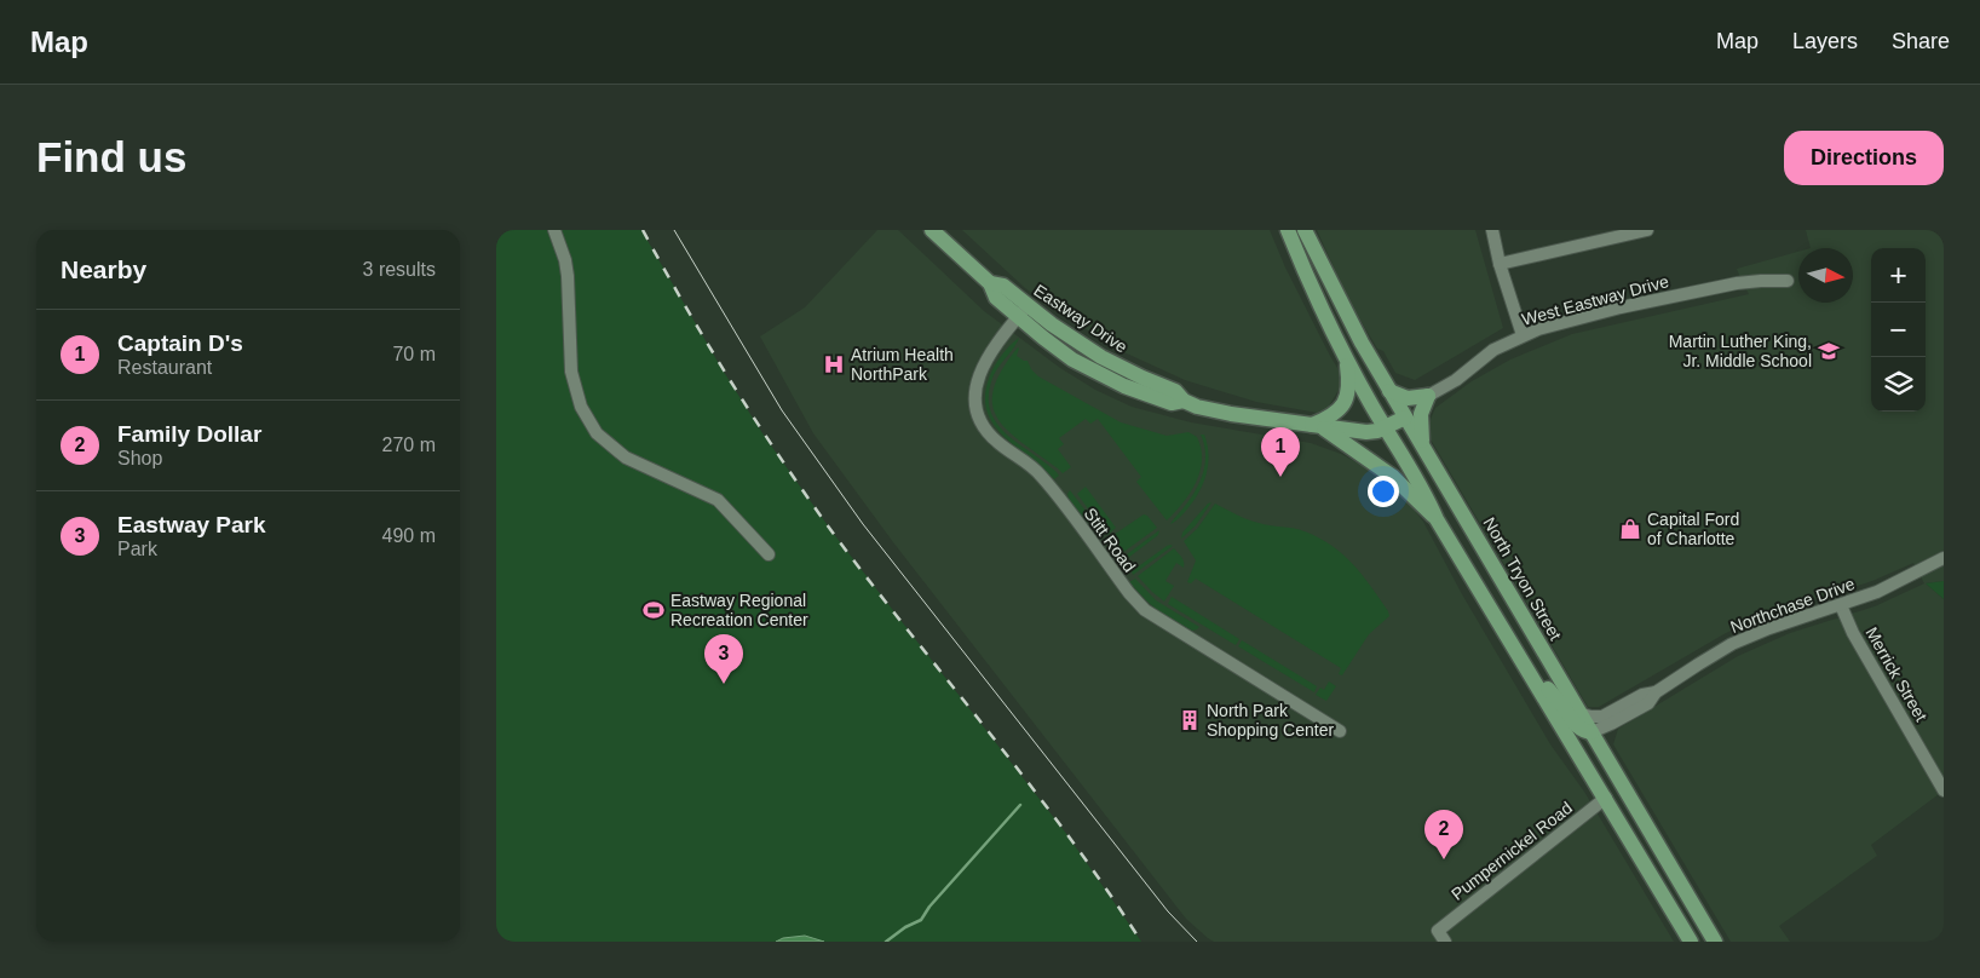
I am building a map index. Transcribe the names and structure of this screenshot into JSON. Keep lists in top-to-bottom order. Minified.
{"streets":{"main road":["Eastway Drive","North Tryon Street"],"street":["West Eastway Drive","Stitt Road","Northchase Drive","Merrick Street","Pumpernickel Road"]},"crossings":[["Eastway Drive","Stitt Road"],["Eastway Drive","North Tryon Street"],["North Tryon Street","Northchase Drive"],["Northchase Drive","Merrick Street"]],"places":{"school or university":["Martin Luther King, Jr. Middle School"],"hospital":["Atrium Health NorthPark"],"shop":["Capital Ford of Charlotte"],"sports":["Eastway Regional Recreation Center"],"building":["North Park Shopping Center"]},"north":"right","page":{"header":"Map","nav":["Map","Layers","Share"],"buttons":"Directions","title":"Find us","heading":["Nearby","3 results"],"map_buttons":["+","−"],"list":[{"mark":"1","name":"Captain D's","note":"Restaurant","value":"70 m"},{"mark":"2","name":"Family Dollar","note":"Shop","value":"270 m"},{"mark":"3","name":"Eastway Park","note":"Park","value":"490 m"}],"pins":["1","3","2"]}}
